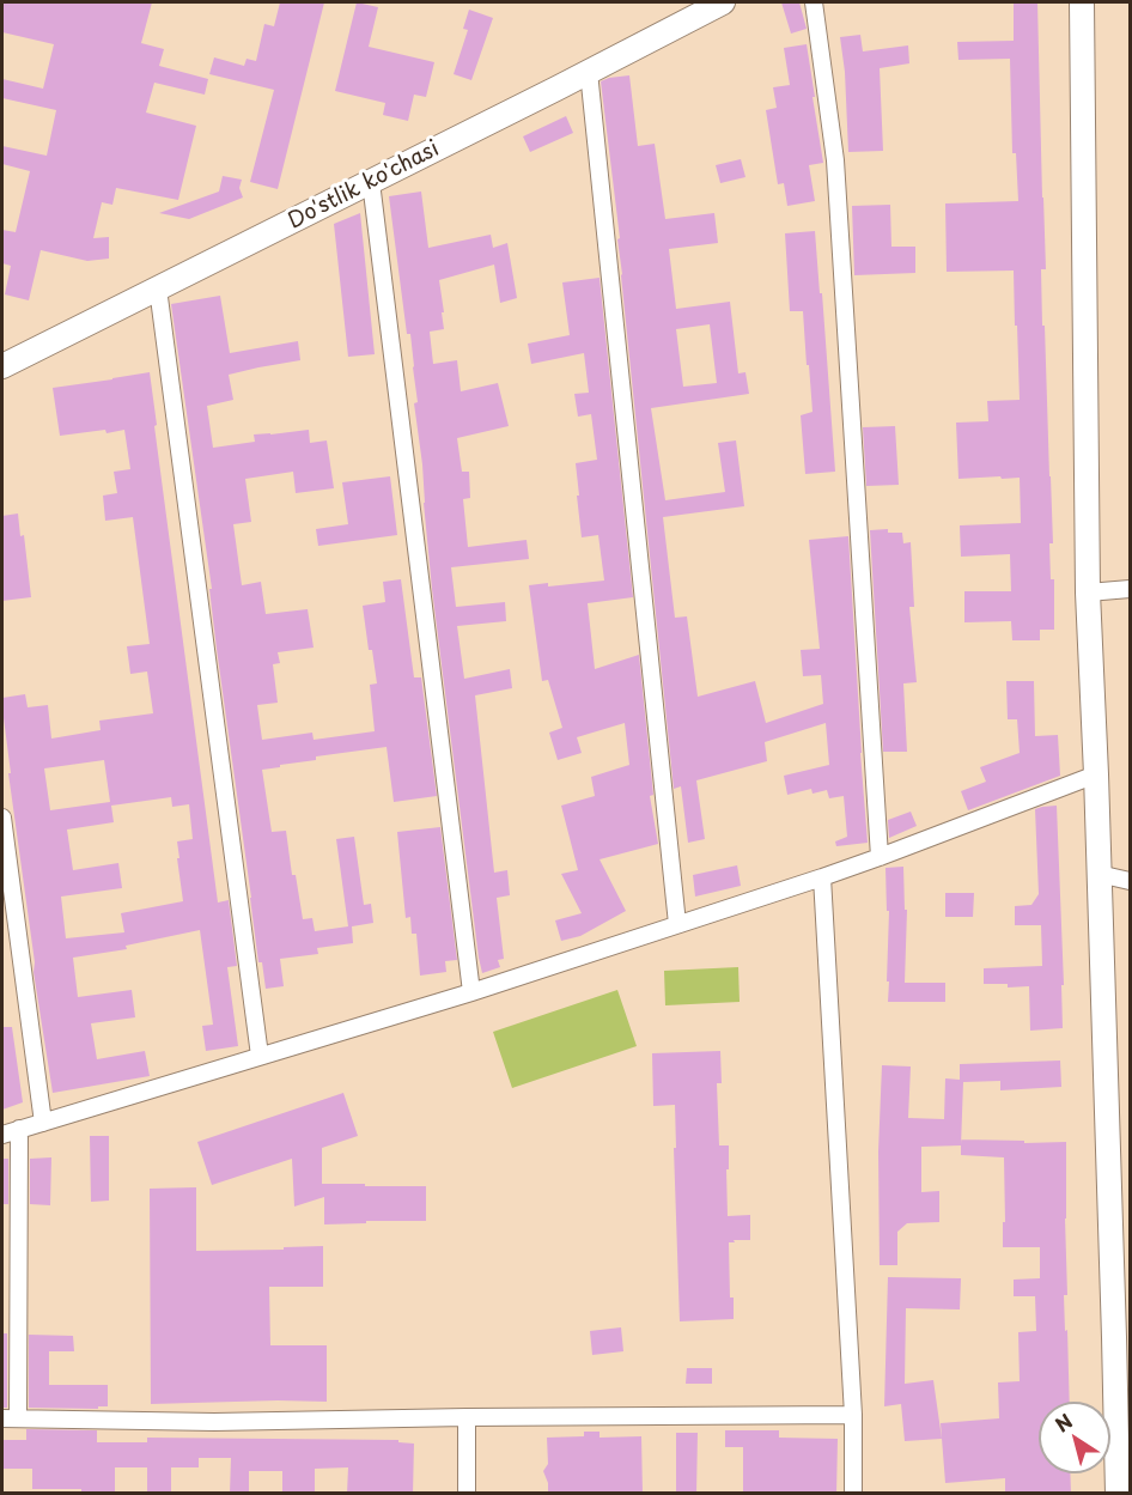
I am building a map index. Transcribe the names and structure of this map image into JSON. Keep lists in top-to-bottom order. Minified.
{"streets":{"street":["Do'stlik ko'chasi"]},"north":"top left"}
